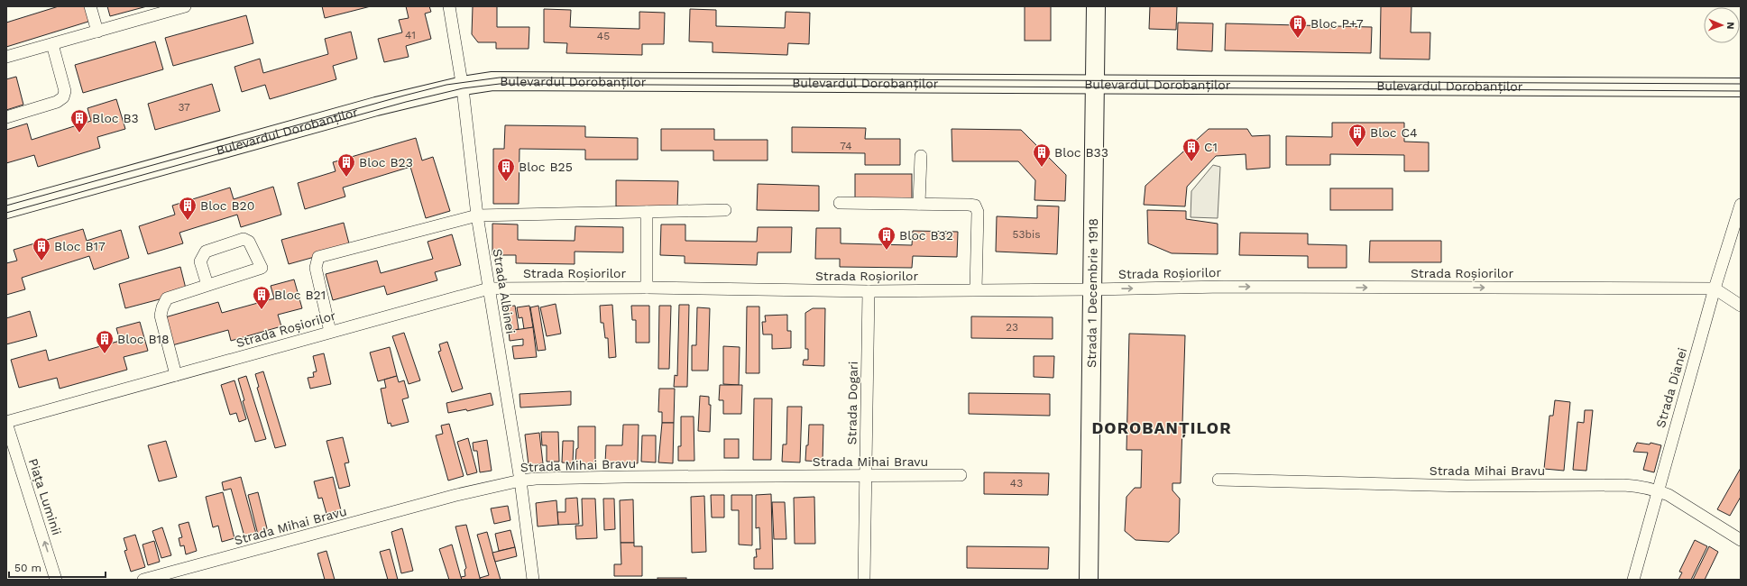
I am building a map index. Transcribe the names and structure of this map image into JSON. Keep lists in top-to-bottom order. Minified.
{"streets":{"main road":["Bulevardul Dorobanților","Strada 1 Decembrie 1918"],"street":["Strada Roșiorilor","Strada Albinei","Strada Dianei","Strada Dogari","Strada Mihai Bravu","Piața Luminii"]},"crossings":[["Bulevardul Dorobanților","Strada Albinei"],["Bulevardul Dorobanților","Strada 1 Decembrie 1918"],["Strada Roșiorilor","Strada Albinei"],["Strada Roșiorilor","Strada 1 Decembrie 1918"],["Strada Roșiorilor","Strada Dianei"],["Strada Roșiorilor","Strada Dogari"],["Strada Roșiorilor","Piața Luminii"],["Strada Albinei","Strada Mihai Bravu"],["Strada Dianei","Strada Mihai Bravu"],["Strada Dogari","Strada Mihai Bravu"]],"one_way":["Strada Roșiorilor","Piața Luminii"],"districts":["DOROBANȚILOR"],"places":{"building":["Bloc P+7","Bloc B3","Bloc C4","C1","Bloc B33","Bloc B23","Bloc B25","Bloc B20","Bloc B32","Bloc B17","Bloc B21","Bloc B18"]},"house_numbers":["41","45","37","74","53bis","23","43"],"scale_bar":"50 m","north":"right"}
